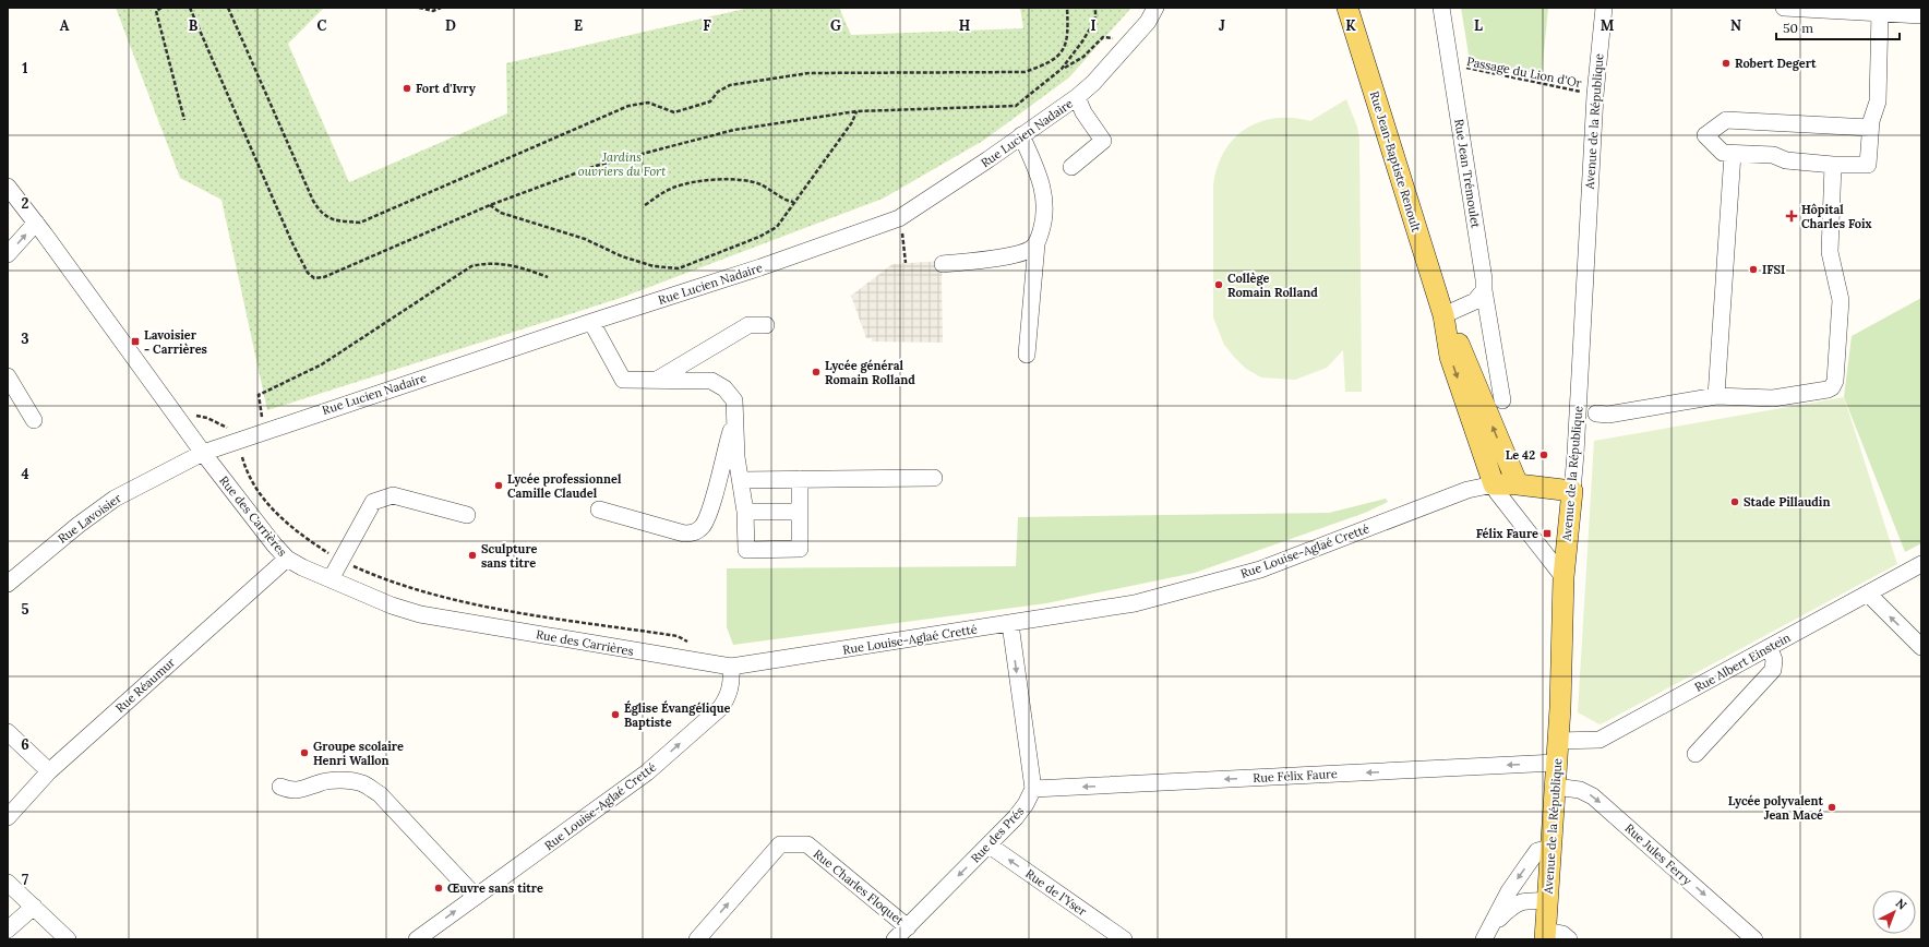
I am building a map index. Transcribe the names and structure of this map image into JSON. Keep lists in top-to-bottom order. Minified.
{"streets":{"main road":["Avenue de la République","Rue Jean-Baptiste Renoult"],"street":["Rue Lucien Nadaire","Rue Jean Trémoulet","Rue des Carrières","Rue Lavoisier","Rue Louise-Aglaé Cretté","Rue Albert Einstein","Rue Réaumur","Rue Félix Faure","Rue des Prés","Rue Jules Ferry","Rue Charles Floquet","Rue de l'Yser"],"path":["Passage du Lion d'Or"]},"crossings":[["Passage du Lion d'Or","Avenue de la République"],["Passage du Lion d'Or","Rue Jean Trémoulet"],["Avenue de la République","Rue Albert Einstein"],["Avenue de la République","Rue Félix Faure"],["Avenue de la République","Rue Jules Ferry"],["Rue Lucien Nadaire","Rue des Carrières"],["Rue Lucien Nadaire","Rue Lavoisier"],["Rue Jean-Baptiste Renoult","Rue Louise-Aglaé Cretté"],["Rue des Carrières","Rue Lavoisier"],["Rue des Carrières","Rue Louise-Aglaé Cretté"],["Rue des Carrières","Rue Réaumur"],["Rue Félix Faure","Rue des Prés"],["Rue des Prés","Rue Charles Floquet"],["Rue des Prés","Rue de l'Yser"]],"one_way":["Rue Félix Faure","Rue des Prés","Rue Jules Ferry","Rue de l'Yser"],"parks":["Jardins ouvriers du Fort"],"places":{"other":["Robert Degert","Fort d'Ivry","IFSI","Collège Romain Rolland","Lycée général Romain Rolland","Le 42","Lycée professionnel Camille Claudel","Stade Pillaudin","Sculpture sans titre","Église Évangélique Baptiste","Groupe scolaire Henri Wallon","Lycée polyvalent Jean Macé","Œuvre sans titre"],"health":["Hôpital Charles Foix"],"transit":["Lavoisier - Carrières","Félix Faure"]},"scale_bar":"50 m","north":"top right","grid":{"columns":["A","B","C","D","E","F","G","H","I","J","K","L","M","N"],"rows":["1","2","3","4","5","6","7"]}}
